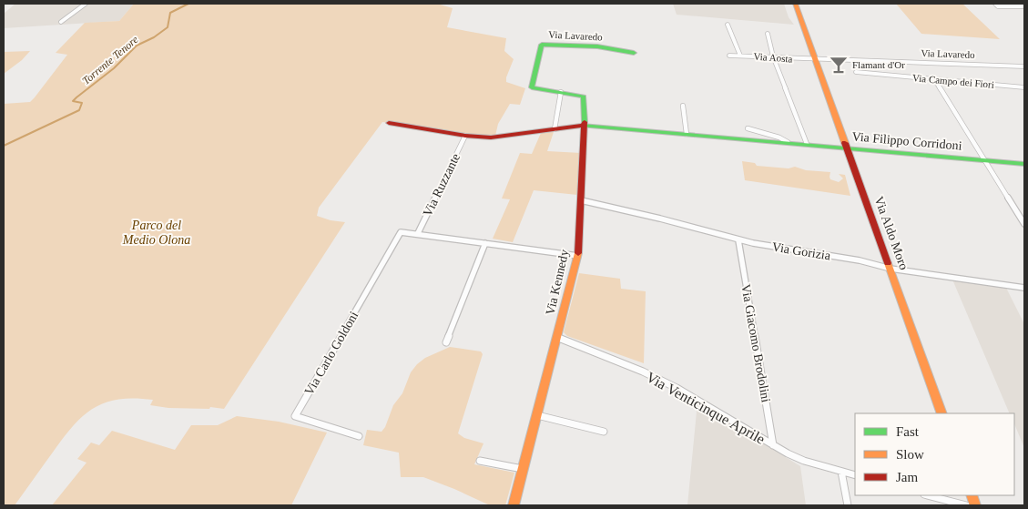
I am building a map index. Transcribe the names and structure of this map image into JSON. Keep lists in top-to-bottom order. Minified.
{"streets":{"street":["Via Lavaredo","Via Aosta","Via Campo dei Fiori","Via Filippo Corridoni","Via Ruzzante","Via Aldo Moro","Via Gorizia","Via Kennedy","Via Giacomo Brodolini","Via Carlo Goldoni","Via Venticinque Aprile"]},"crossings":[["Via Lavaredo","Via Aosta"],["Via Lavaredo","Via Aldo Moro"],["Via Lavaredo","Via Kennedy"],["Via Aosta","Via Aldo Moro"],["Via Filippo Corridoni","Via Ruzzante"],["Via Filippo Corridoni","Via Aldo Moro"],["Via Filippo Corridoni","Via Kennedy"],["Via Ruzzante","Via Carlo Goldoni"],["Via Aldo Moro","Via Gorizia"],["Via Gorizia","Via Kennedy"],["Via Gorizia","Via Giacomo Brodolini"],["Via Kennedy","Via Venticinque Aprile"],["Via Giacomo Brodolini","Via Venticinque Aprile"]],"water":["Torrente Tenore"],"parks":["Parco del Medio Olona"],"places":{"bar":["Flamant d'Or"]},"legend":["Fast","Slow","Jam"]}
